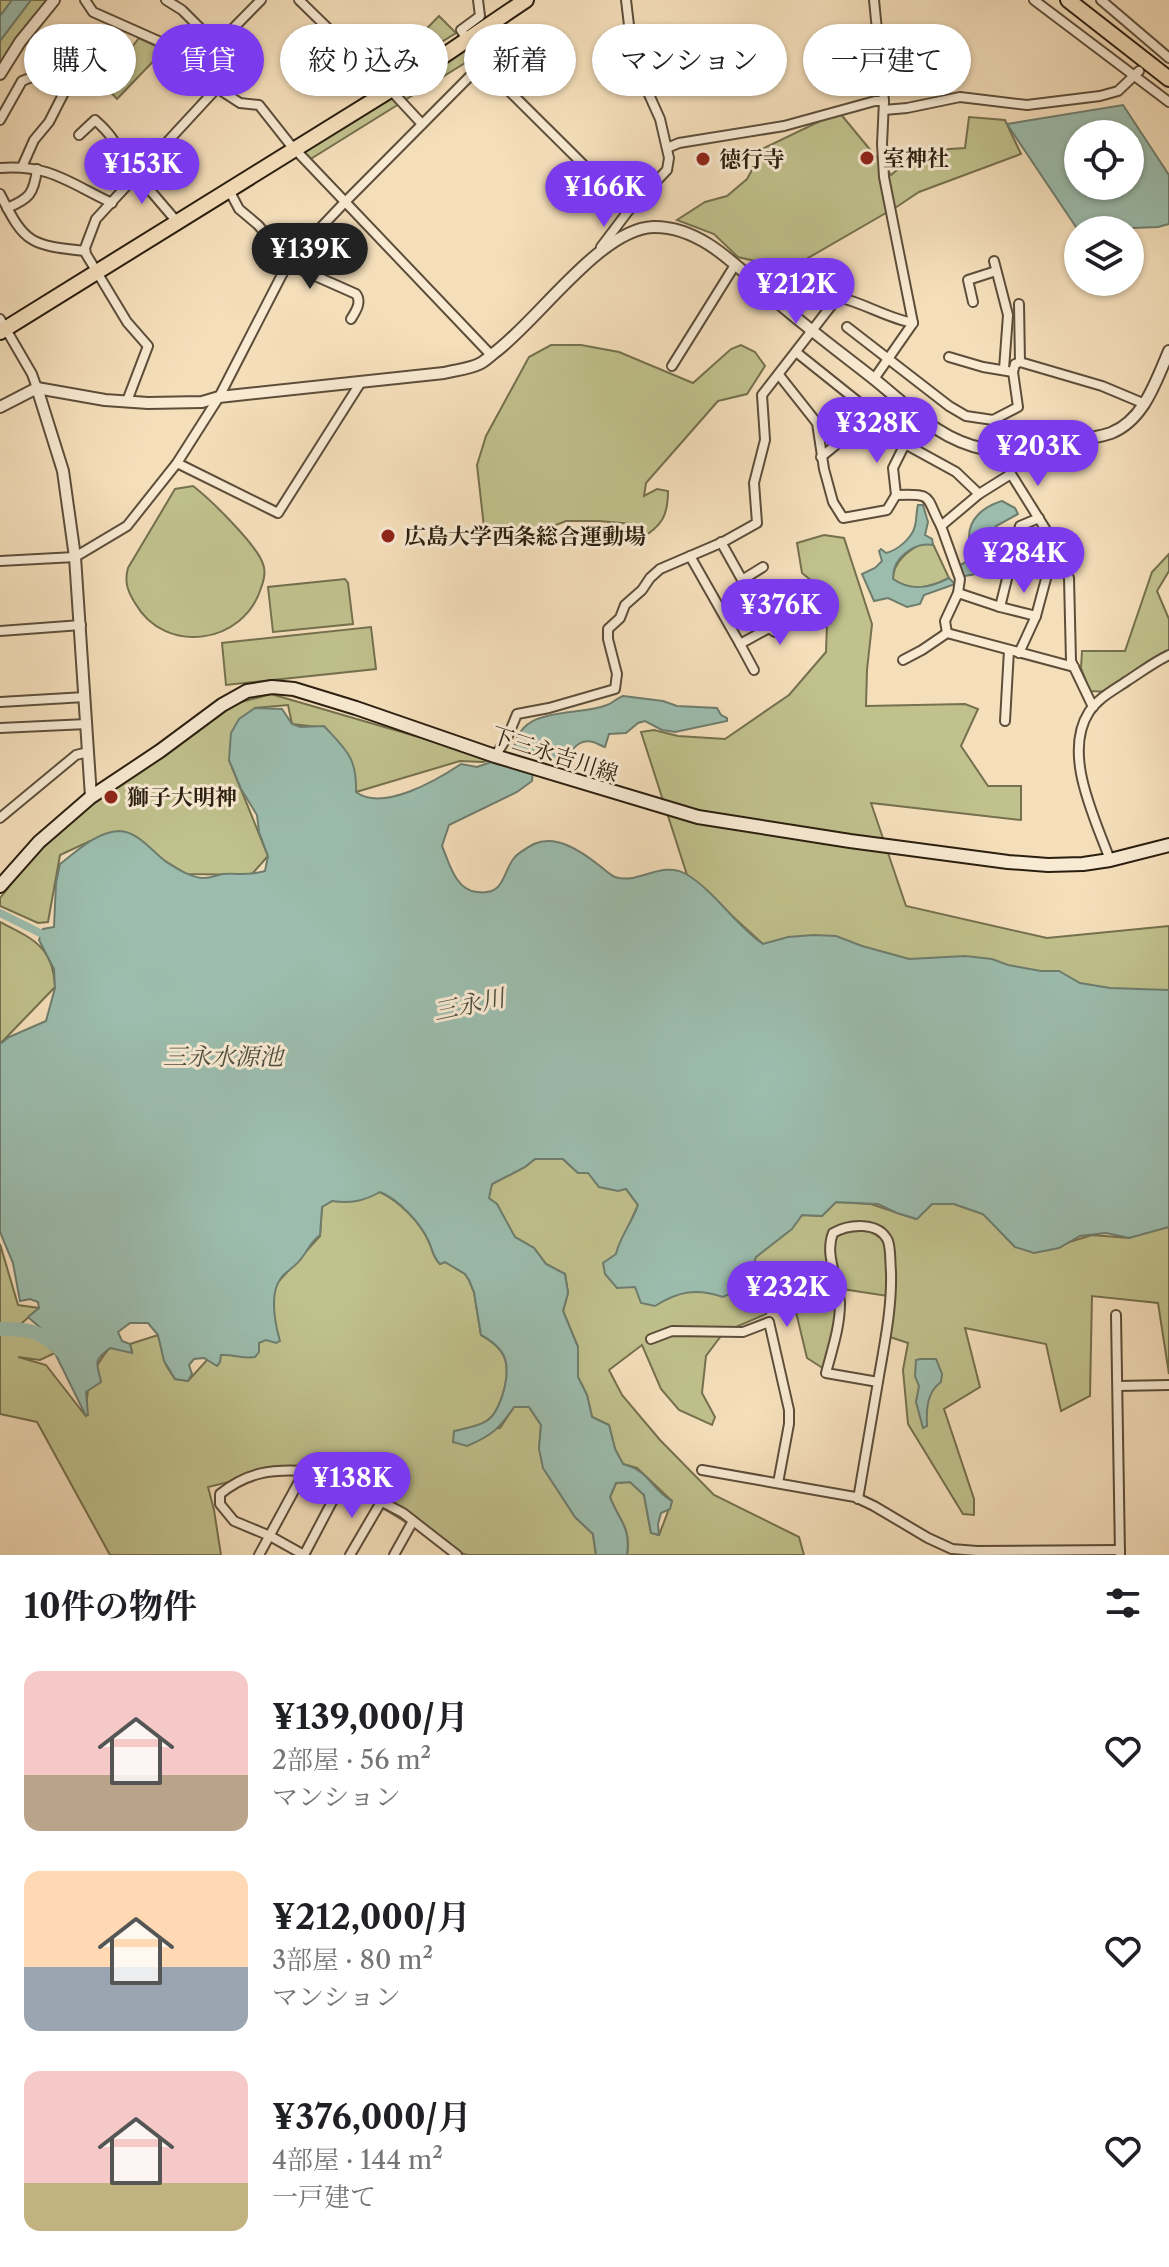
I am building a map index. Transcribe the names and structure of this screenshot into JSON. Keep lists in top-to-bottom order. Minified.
{"streets":{"main road":["下三永吉川線"]},"water":["三永川","三永水源池"],"places":["室神社","徳行寺","広島大学西条総合運動場","獅子大明神"],"page":{"chip":["購入","賃貸","絞り込み","新着","マンション","一戸建て"],"price":["¥153K","¥166K","¥139K","¥212K","¥328K","¥203K","¥284K","¥376K","¥232K","¥138K"],"heading":"10件の物件","list":[{"name":"¥139,000/月","note":"2部屋 · 56 m² · マンション"},{"name":"¥212,000/月","note":"3部屋 · 80 m² · マンション"},{"name":"¥376,000/月","note":"4部屋 · 144 m² · 一戸建て"}]}}
